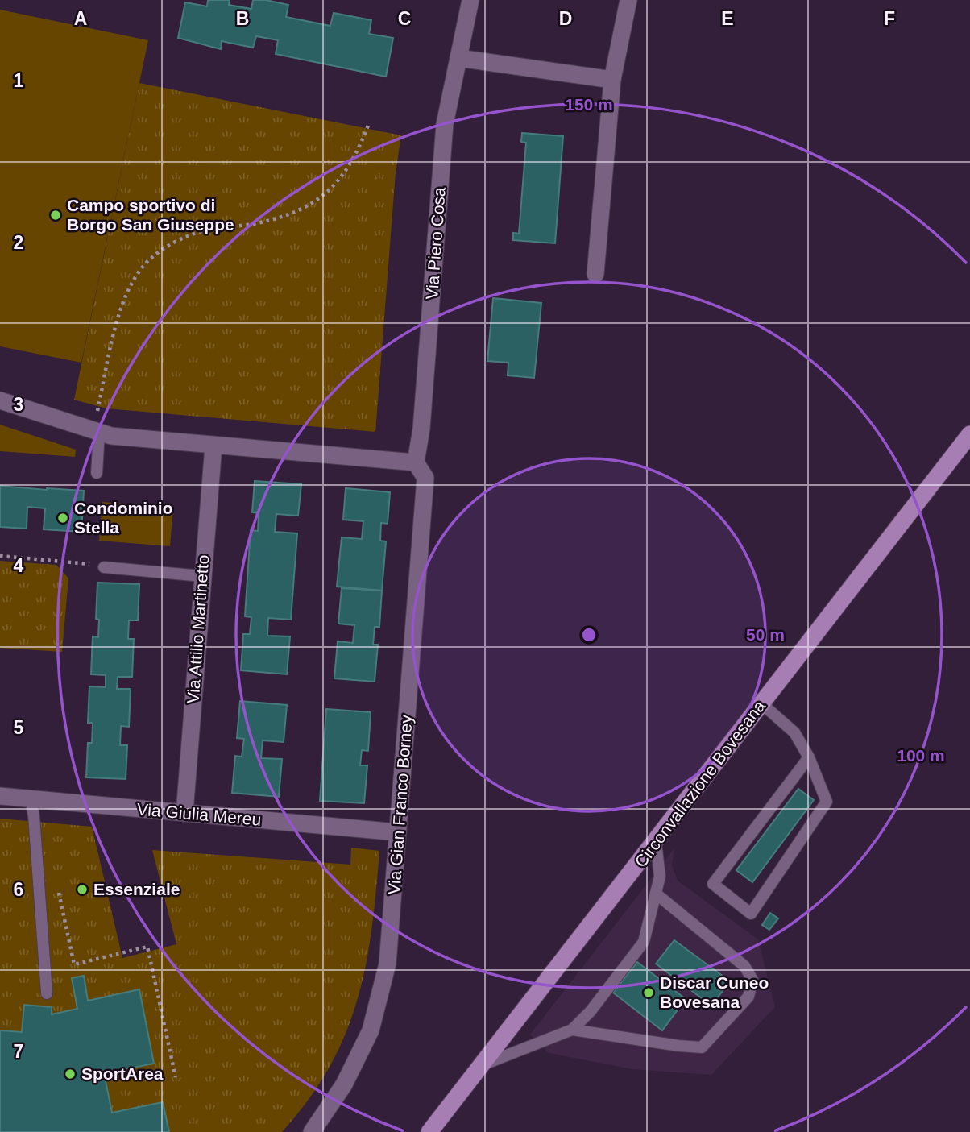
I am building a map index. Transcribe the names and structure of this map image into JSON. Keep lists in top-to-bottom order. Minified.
{"streets":{"main road":["Circonvallazione Bovesana"],"street":["Via Piero Cosa","Via Attilio Martinetto","Via Gian Franco Borney","Via Giulia Mereu"]},"crossings":[["Via Piero Cosa","Via Gian Franco Borney"],["Via Attilio Martinetto","Via Giulia Mereu"],["Via Gian Franco Borney","Via Giulia Mereu"]],"places":["Campo sportivo di Borgo San Giuseppe","Condominio Stella","Essenziale","Discar Cuneo Bovesana","SportArea"],"grid":{"columns":["A","B","C","D","E","F"],"rows":["1","2","3","4","5","6","7"]},"rings":["150 m","50 m","100 m"]}
